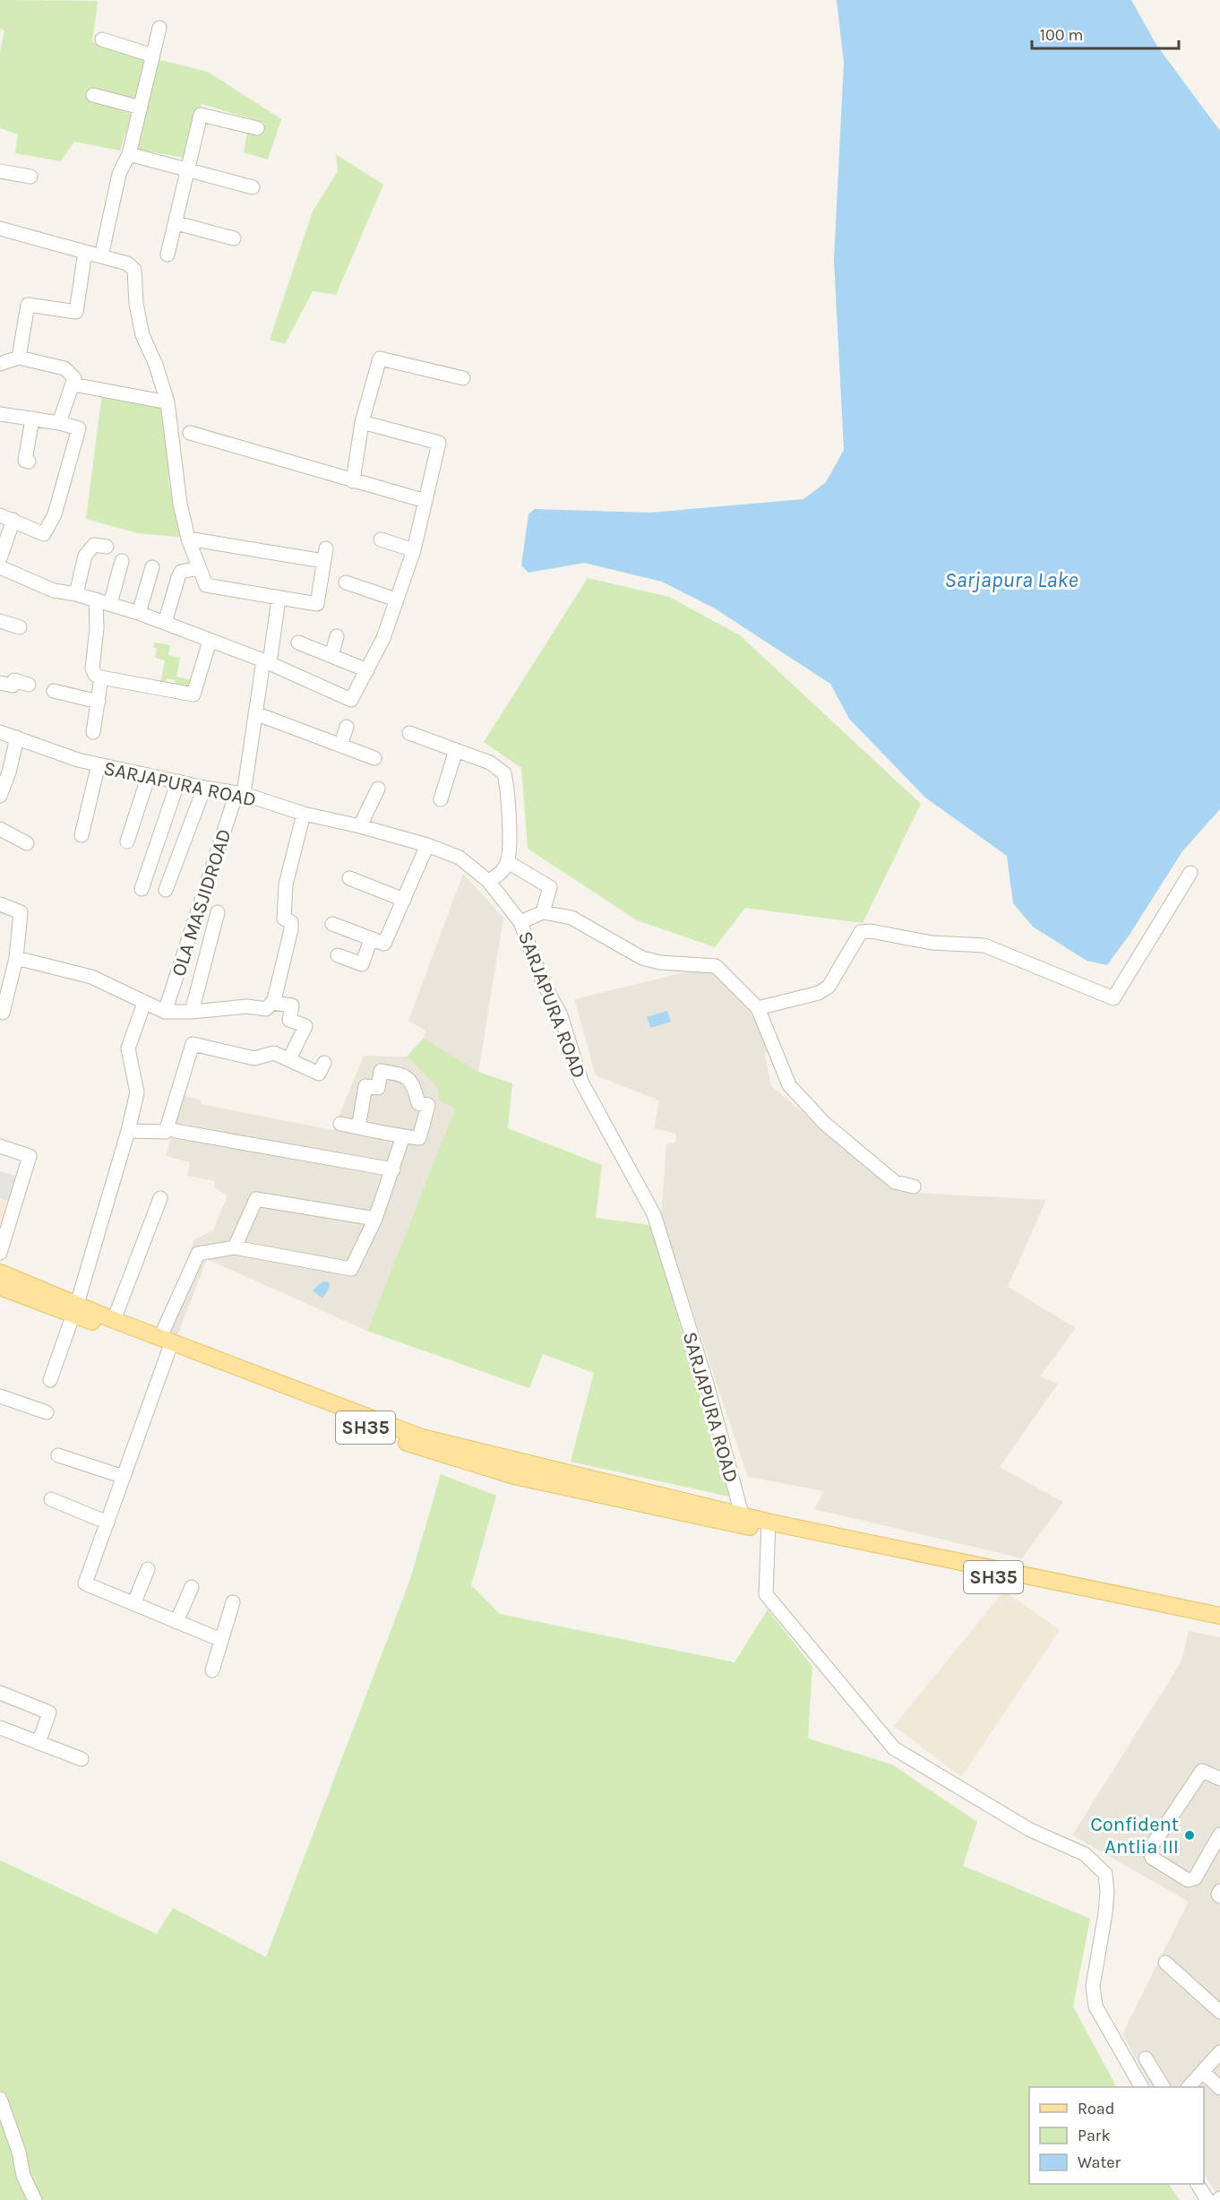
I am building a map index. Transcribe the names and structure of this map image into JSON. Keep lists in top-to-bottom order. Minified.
{"streets":{"main road":["SH35"],"street":["SARJAPURA ROAD","OLA MASJIDROAD"]},"crossings":[["SARJAPURA ROAD","OLA MASJIDROAD"],["SARJAPURA ROAD","SH35"]],"water":["Sarjapura Lake"],"places":["Confident Antlia III"],"legend":["Road","Park","Water"],"scale_bar":"100 m"}
